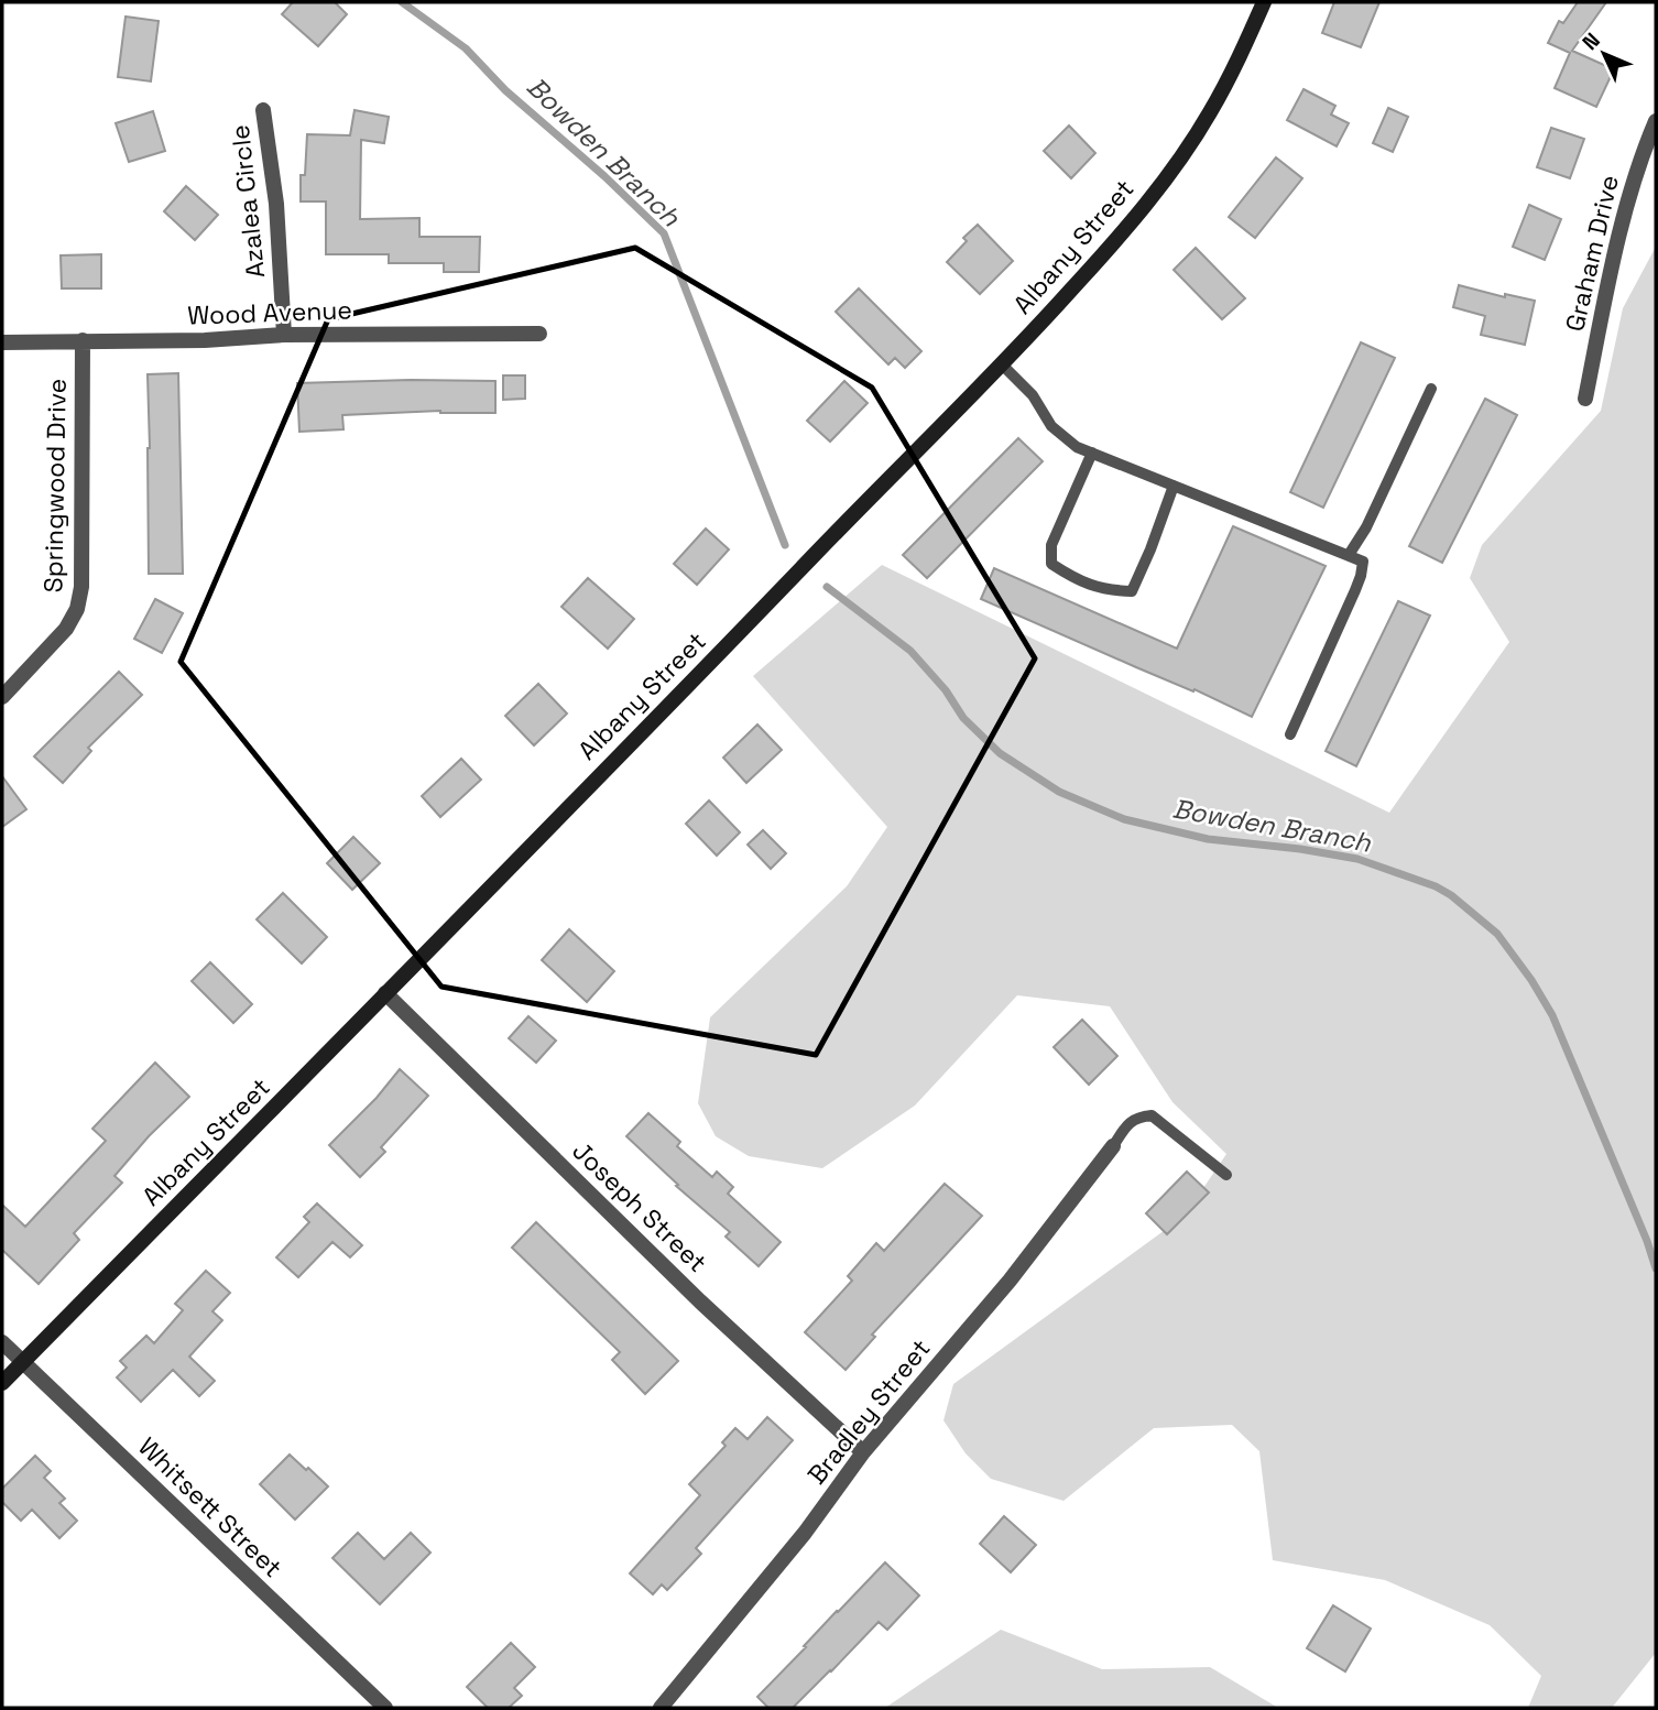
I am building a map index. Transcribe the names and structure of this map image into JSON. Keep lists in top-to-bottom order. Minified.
{"streets":{"street":["Azalea Circle","Albany Street","Graham Drive","Wood Avenue","Springwood Drive","Joseph Street","Bradley Street","Whitsett Street"]},"crossings":[["Azalea Circle","Wood Avenue"],["Albany Street","Joseph Street"],["Albany Street","Whitsett Street"],["Wood Avenue","Springwood Drive"],["Joseph Street","Bradley Street"]],"water":["Bowden Branch"],"north":"top left"}
